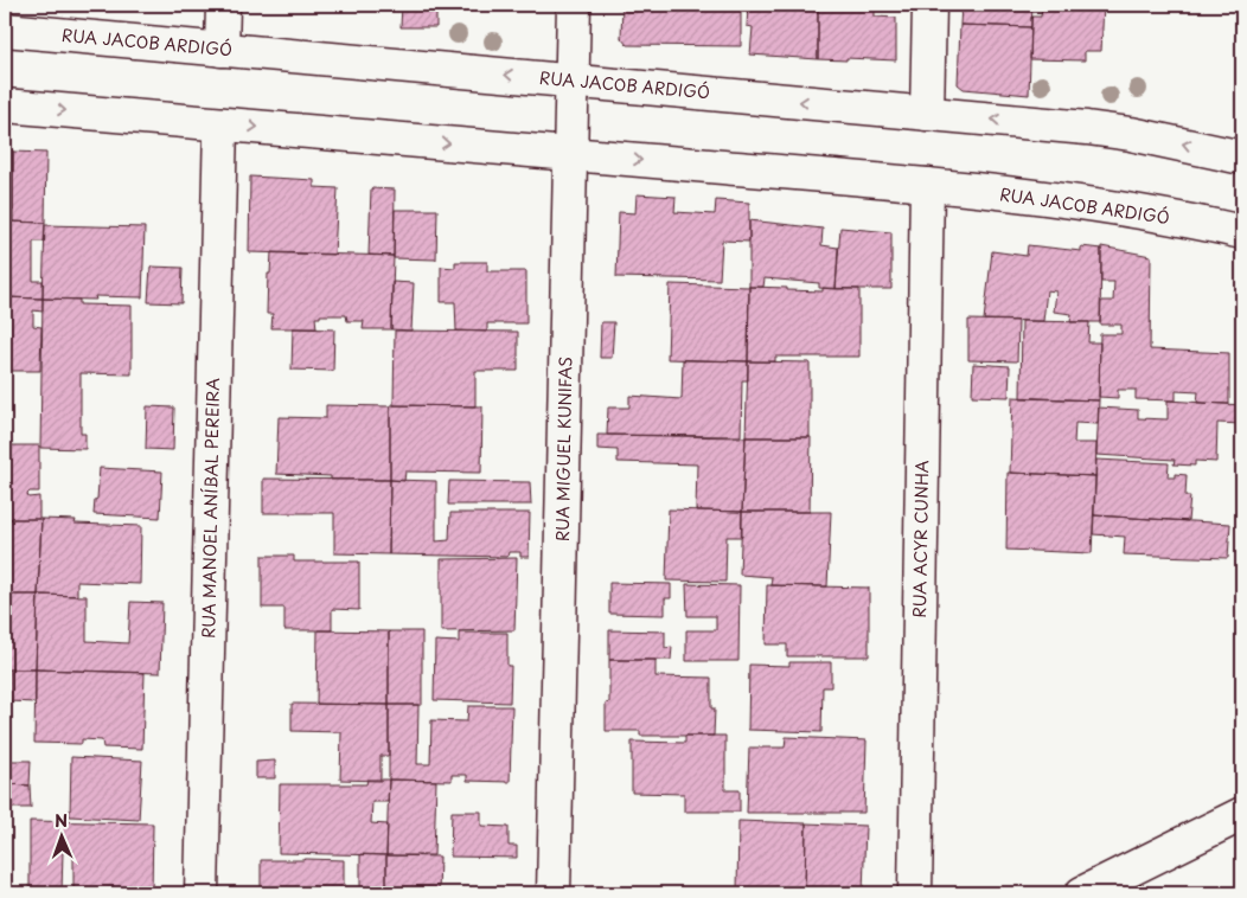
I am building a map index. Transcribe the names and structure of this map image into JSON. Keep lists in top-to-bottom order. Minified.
{"streets":{"main road":["RUA JACOB ARDIGÓ","RUA MIGUEL KUNIFAS","RUA MANOEL ANÍBAL PEREIRA","RUA ACYR CUNHA"]},"crossings":[["RUA JACOB ARDIGÓ","RUA MIGUEL KUNIFAS"],["RUA JACOB ARDIGÓ","RUA MANOEL ANÍBAL PEREIRA"],["RUA JACOB ARDIGÓ","RUA ACYR CUNHA"]],"north":"top"}
